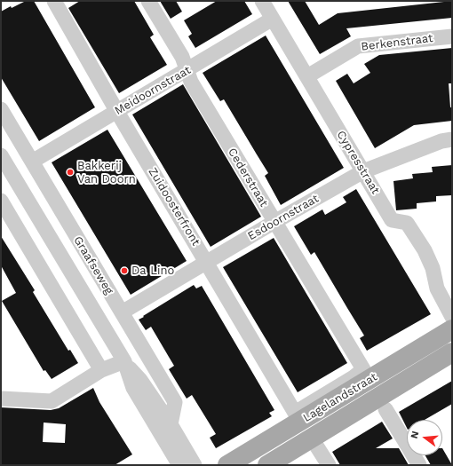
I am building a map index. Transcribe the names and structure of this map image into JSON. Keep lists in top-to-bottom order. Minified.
{"streets":{"main road":["Lagelandstraat"],"street":["Berkenstraat","Meidoornstraat","Cypresstraat","Cederstraat","Zuidoosterfront","Esdoornstraat","Graafseweg"]},"crossings":[["Berkenstraat","Cypresstraat"],["Meidoornstraat","Cypresstraat"],["Meidoornstraat","Cederstraat"],["Meidoornstraat","Zuidoosterfront"],["Meidoornstraat","Graafseweg"],["Cypresstraat","Esdoornstraat"],["Cederstraat","Esdoornstraat"],["Cederstraat","Lagelandstraat"],["Zuidoosterfront","Esdoornstraat"],["Zuidoosterfront","Lagelandstraat"],["Esdoornstraat","Graafseweg"]],"places":["Bakkerij Van Doorn","Da Lino"],"north":"left"}
